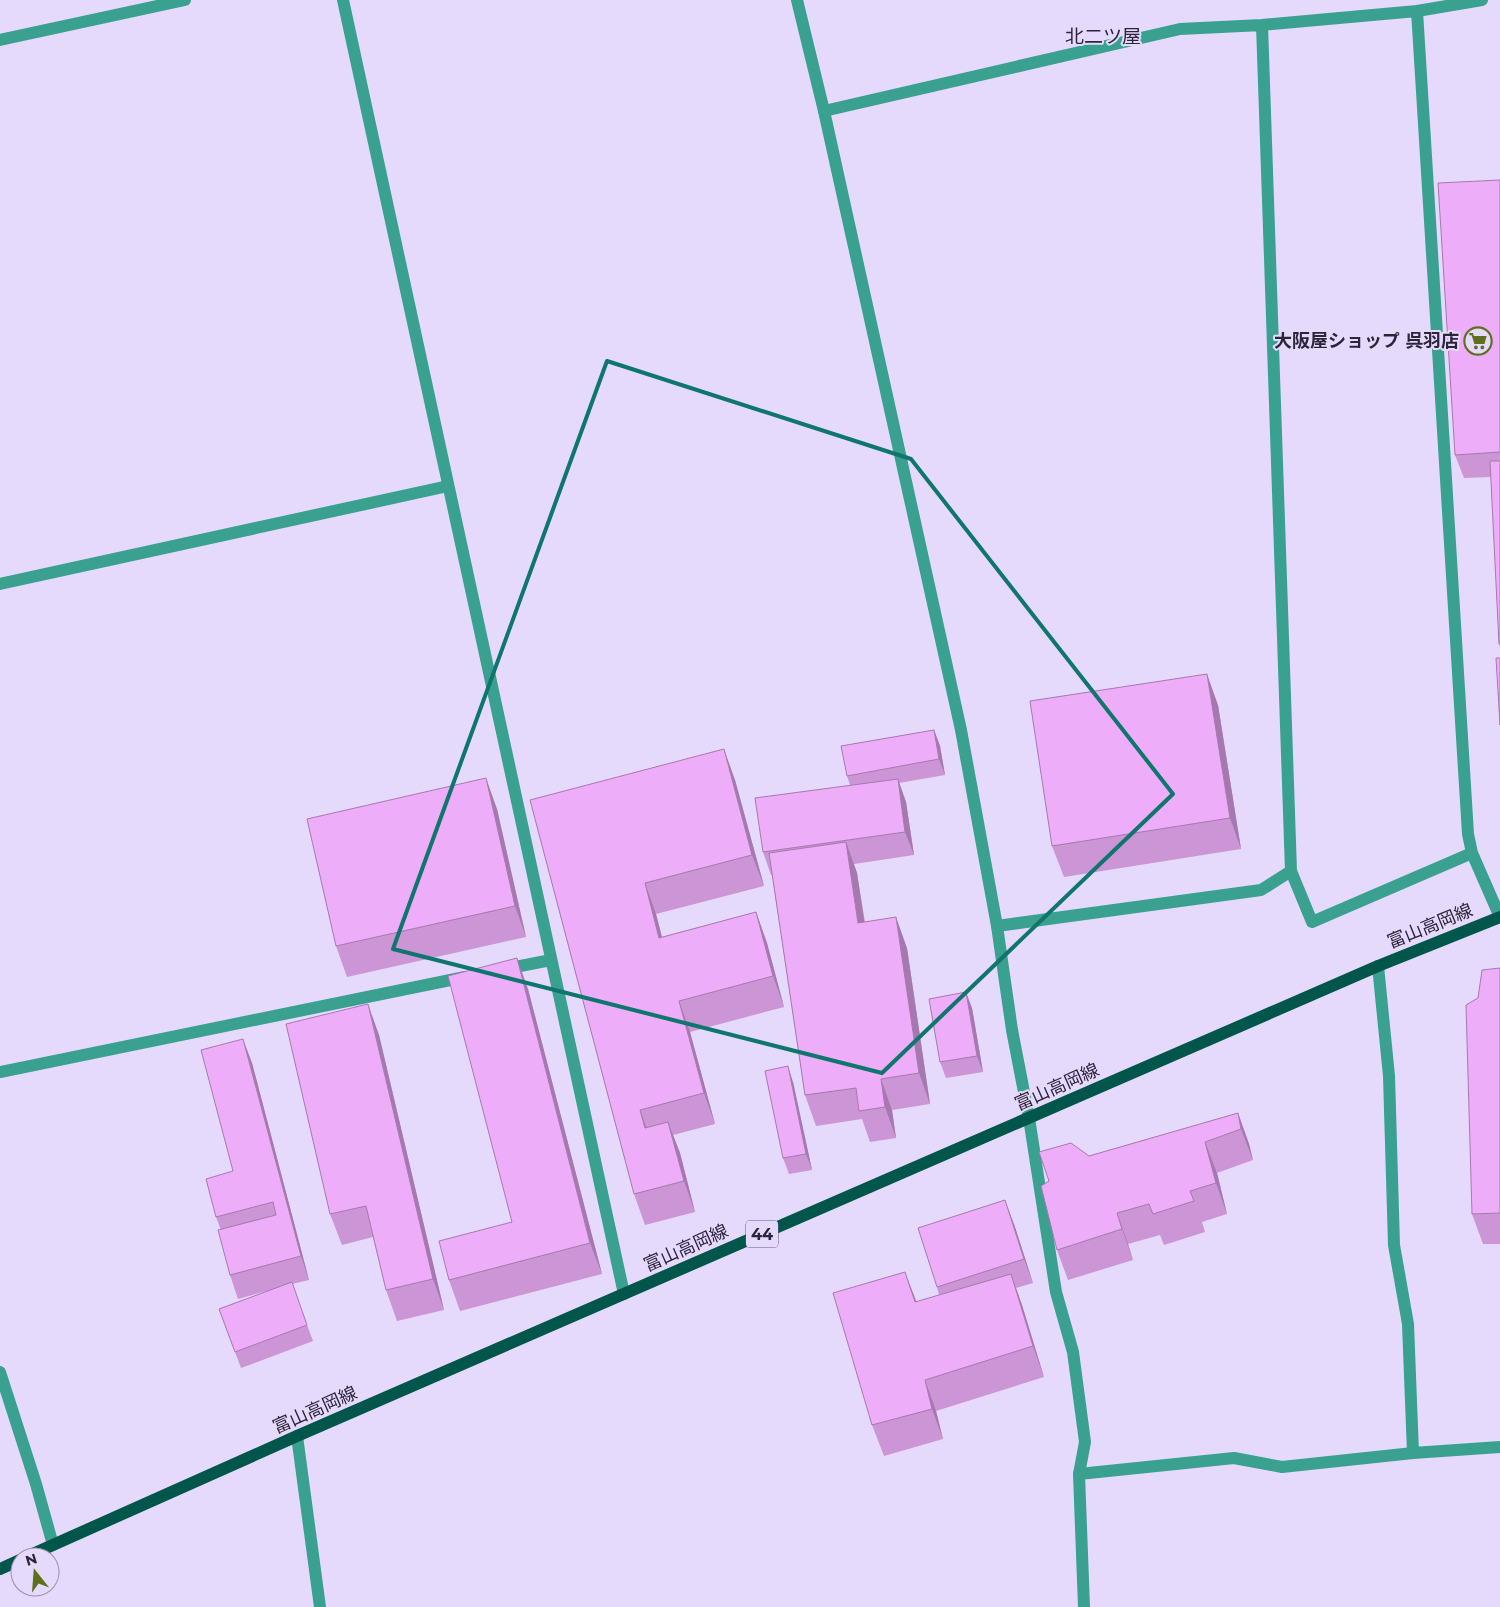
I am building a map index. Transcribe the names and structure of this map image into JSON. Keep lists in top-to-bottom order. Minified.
{"streets":{"main road":["富山高岡線","44"]},"districts":["北二ツ屋"],"places":{"supermarket":["大阪屋ショップ 呉羽店"]},"north":"top"}
